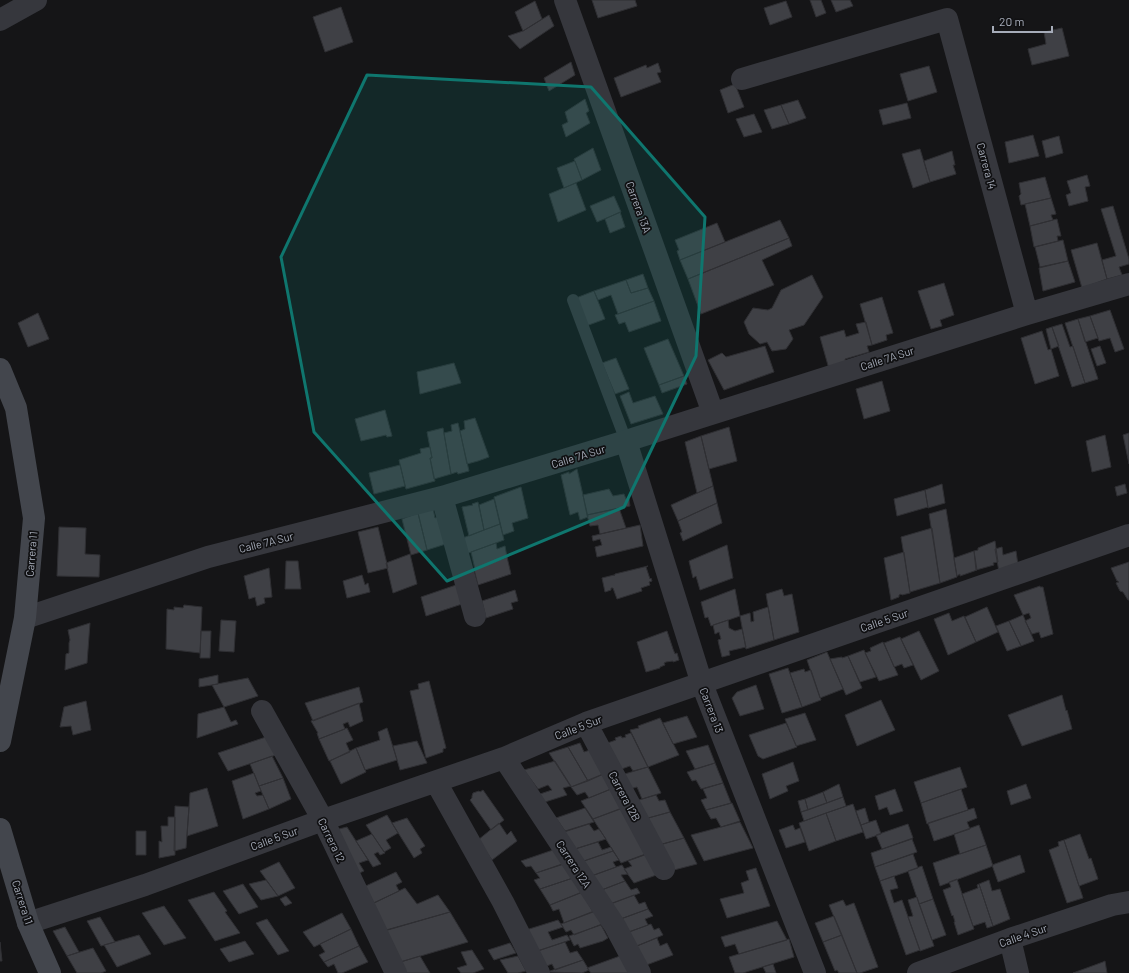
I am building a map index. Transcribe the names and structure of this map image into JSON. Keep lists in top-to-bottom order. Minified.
{"streets":{"main road":["Carrera 11"],"street":["Carrera 14","Carrera 13A","Calle 7A Sur","Calle 5 Sur","Carrera 13","Carrera 12B","Carrera 12","Carrera 12A","Calle 4 Sur"]},"crossings":[["Carrera 14","Calle 7A Sur"],["Carrera 13A","Calle 7A Sur"],["Calle 7A Sur","Carrera 11"],["Calle 7A Sur","Carrera 13"],["Carrera 11","Calle 5 Sur"],["Calle 5 Sur","Carrera 13"],["Calle 5 Sur","Carrera 12B"],["Calle 5 Sur","Carrera 12"],["Calle 5 Sur","Carrera 12A"]],"scale_bar":"20 m"}
